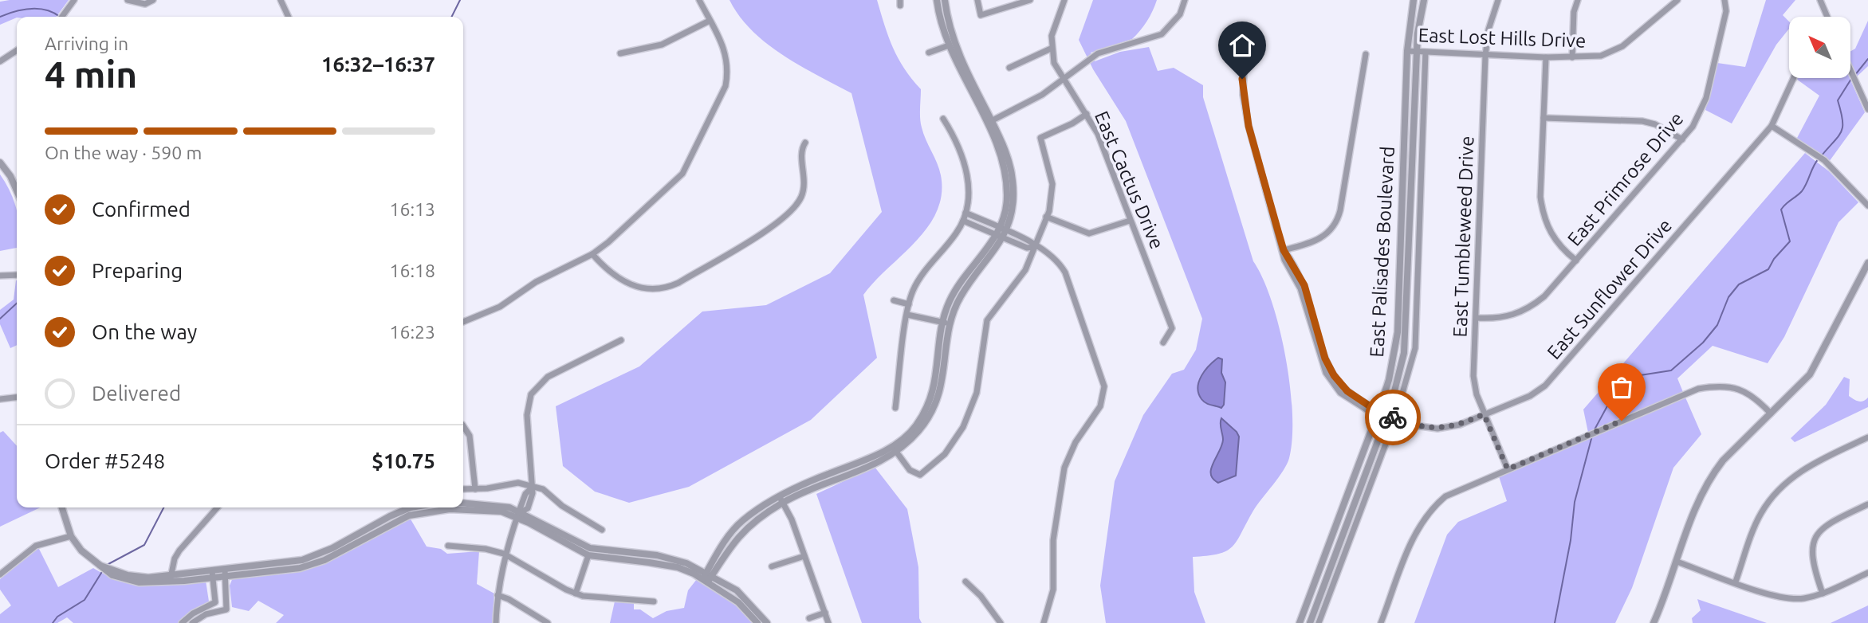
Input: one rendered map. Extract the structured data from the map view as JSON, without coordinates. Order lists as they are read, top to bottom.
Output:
{
  "streets": {
    "street": [
      "East Lost Hills Drive",
      "East Primrose Drive",
      "East Cactus Drive",
      "East Tumbleweed Drive",
      "East Palisades Boulevard",
      "East Sunflower Drive"
    ]
  },
  "crossings": [
    ["East Lost Hills Drive", "East Tumbleweed Drive"],
    ["East Lost Hills Drive", "East Palisades Boulevard"],
    ["East Primrose Drive", "East Tumbleweed Drive"],
    ["East Tumbleweed Drive", "East Sunflower Drive"],
    ["East Palisades Boulevard", "East Sunflower Drive"]
  ],
  "north": "top left",
  "page": {
    "heading": ["4 min", "Arriving in", "16:32–16:37"],
    "panel": ["Order #5248", "$10.75"],
    "bar": "On the way · 590 m",
    "list": [
      ["Confirmed", "16:13"],
      ["Preparing", "16:18"],
      ["On the way", "16:23"],
      "Delivered"
    ]
  }
}
